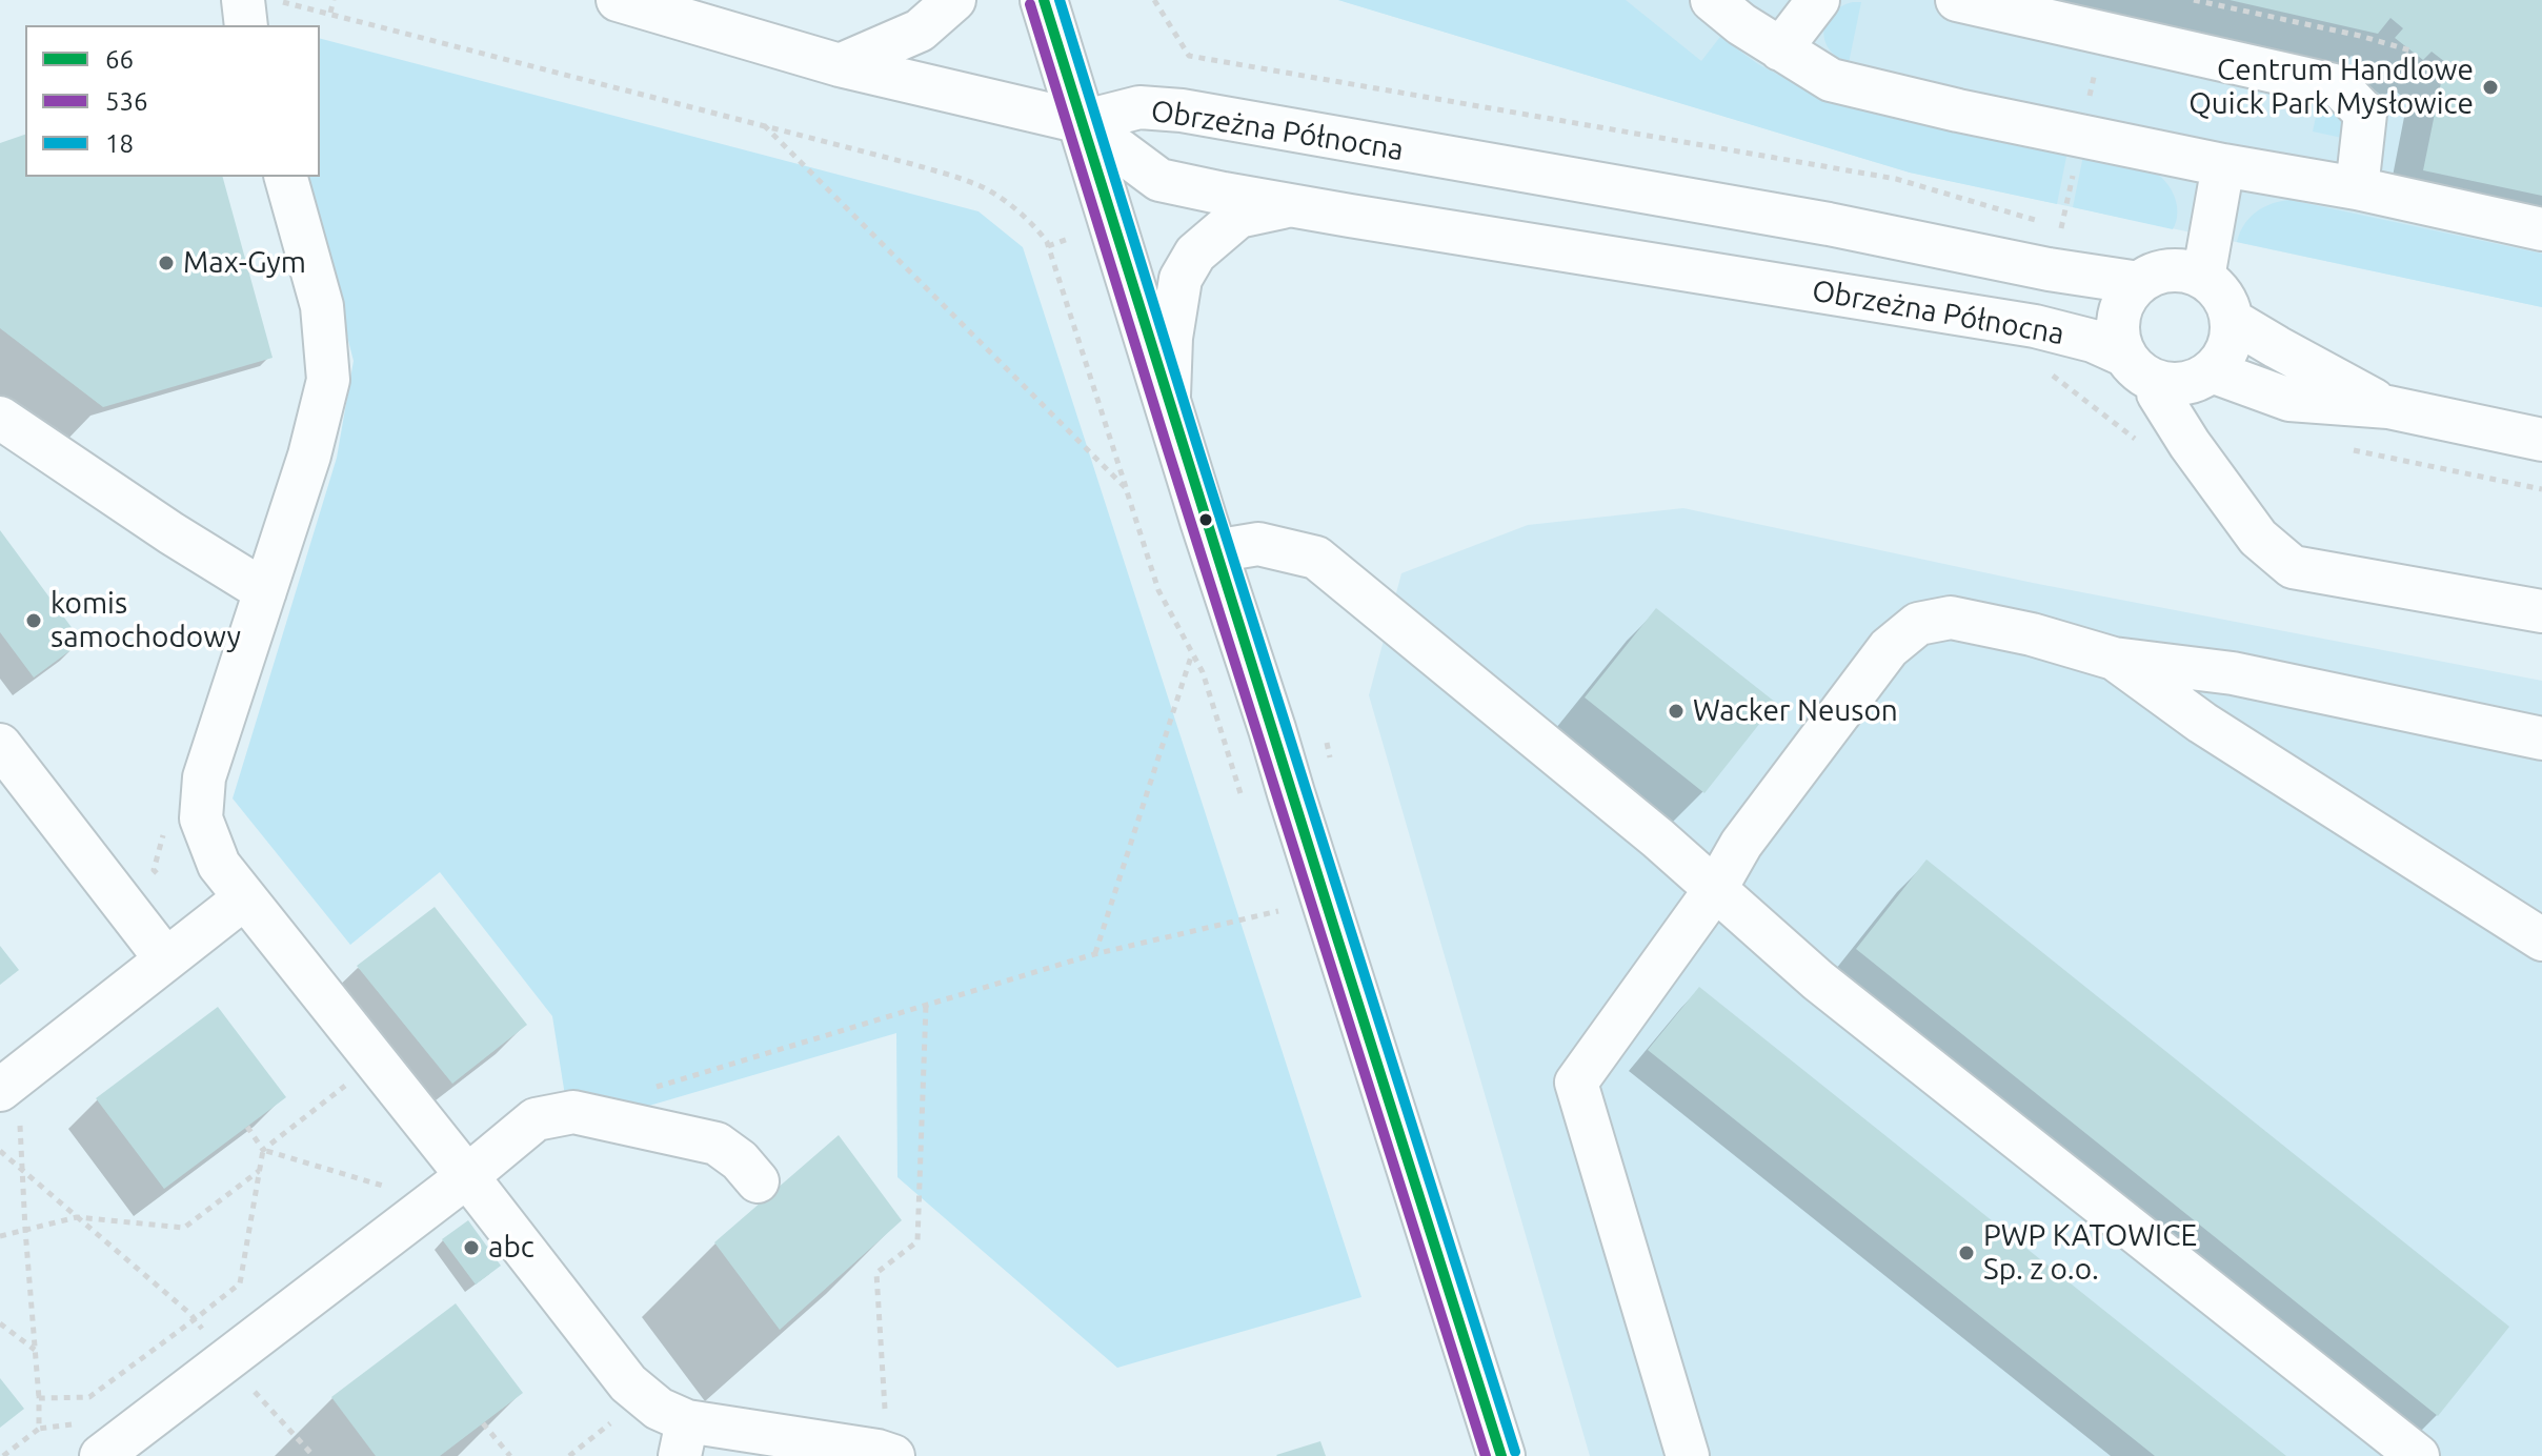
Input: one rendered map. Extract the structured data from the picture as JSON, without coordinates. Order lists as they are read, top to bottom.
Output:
{
  "streets": {
    "street": ["Obrzeżna Północna"]
  },
  "places": [
    "Centrum Handlowe Quick Park Mysłowice",
    "Max-Gym",
    "komis samochodowy",
    "Wacker Neuson",
    "abc",
    "PWP KATOWICE Sp. z o.o."
  ],
  "lines": ["transit line 66", "transit line 18", "transit line 536"],
  "legend": ["66", "536", "18"]
}
